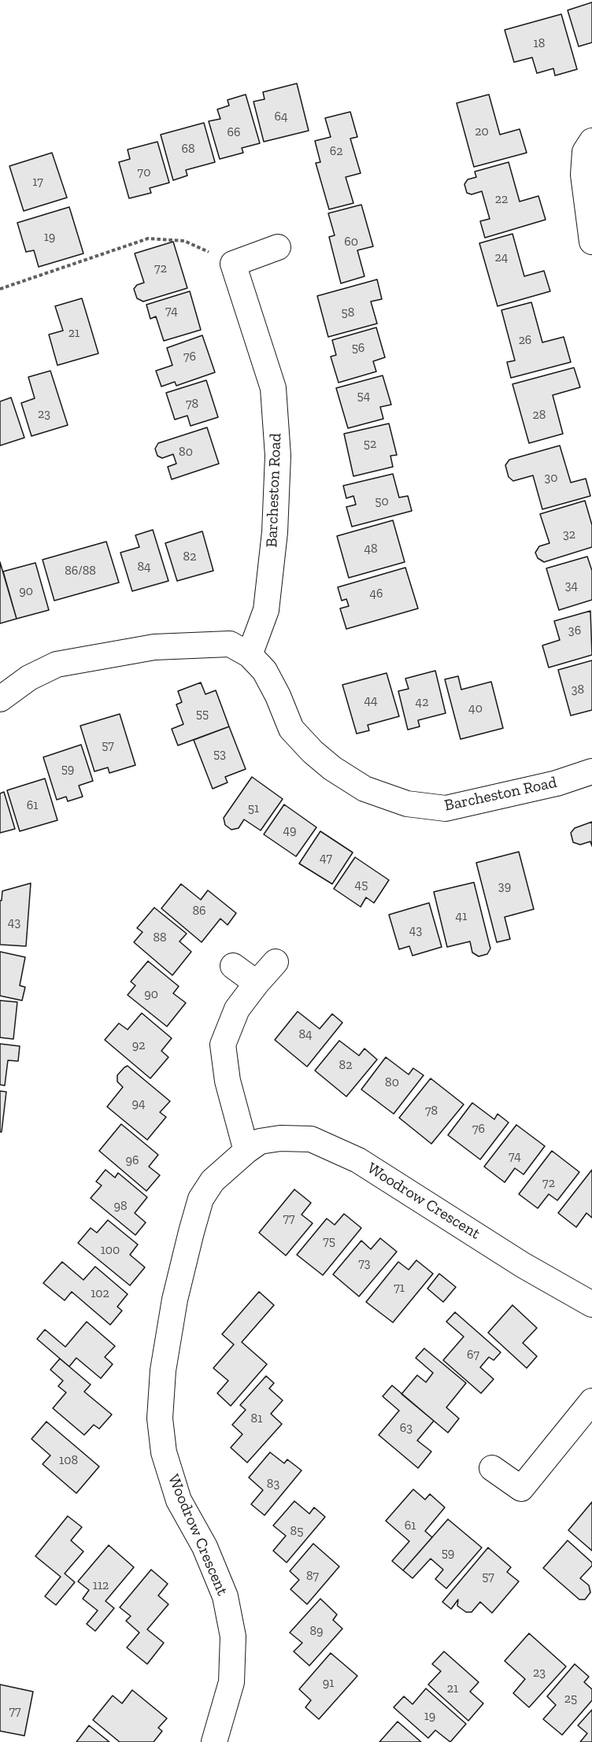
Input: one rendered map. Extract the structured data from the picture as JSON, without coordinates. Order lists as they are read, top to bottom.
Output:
{
  "streets": {
    "street": ["Barcheston Road", "Woodrow Crescent"]
  },
  "house_numbers": [
    "18",
    "64",
    "20",
    "66",
    "68",
    "62",
    "70",
    "17",
    "22",
    "19",
    "60",
    "24",
    "72",
    "74",
    "58",
    "21",
    "26",
    "56",
    "76",
    "54",
    "78",
    "23",
    "28",
    "52",
    "80",
    "30",
    "50",
    "32",
    "48",
    "82",
    "84",
    "86/88",
    "34",
    "90",
    "46",
    "36",
    "38",
    "44",
    "42",
    "40",
    "55",
    "57",
    "53",
    "59",
    "61",
    "51",
    "49",
    "47",
    "45",
    "39",
    "86",
    "41",
    "43",
    "43",
    "88",
    "90",
    "84",
    "92",
    "82",
    "80",
    "94",
    "78",
    "76",
    "74",
    "96",
    "72",
    "98",
    "77",
    "75",
    "100",
    "73",
    "71",
    "102",
    "67",
    "81",
    "63",
    "108",
    "83",
    "61",
    "85",
    "59",
    "87",
    "57",
    "112",
    "89",
    "23",
    "91",
    "21",
    "25",
    "77",
    "19"
  ]
}
